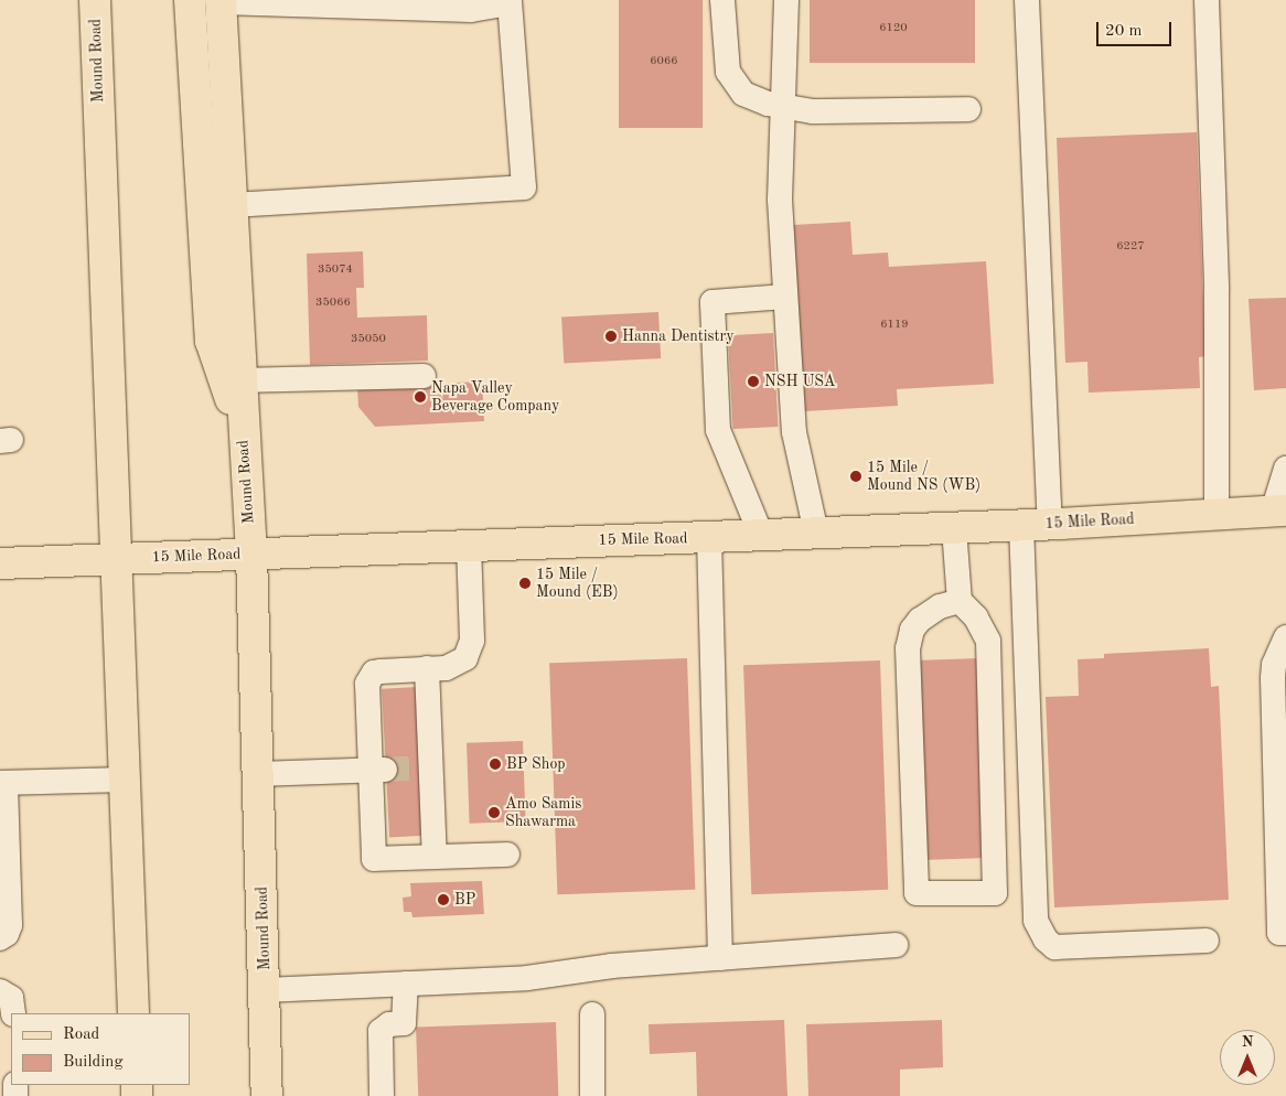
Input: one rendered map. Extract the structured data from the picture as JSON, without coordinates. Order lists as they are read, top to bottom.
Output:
{
  "streets": {
    "main road": ["Mound Road", "15 Mile Road"]
  },
  "crossings": [
    ["Mound Road", "15 Mile Road"]
  ],
  "places": [
    "Hanna Dentistry",
    "NSH USA",
    "Napa Valley Beverage Company",
    "15 Mile / Mound NS (WB)",
    "15 Mile / Mound (EB)",
    "BP Shop",
    "Amo Samis Shawarma",
    "BP"
  ],
  "house_numbers": [
    "6120",
    "6066",
    "6227",
    "35074",
    "35066",
    "6119",
    "35050"
  ],
  "legend": ["Road", "Building"],
  "scale_bar": "20 m",
  "north": "top"
}
